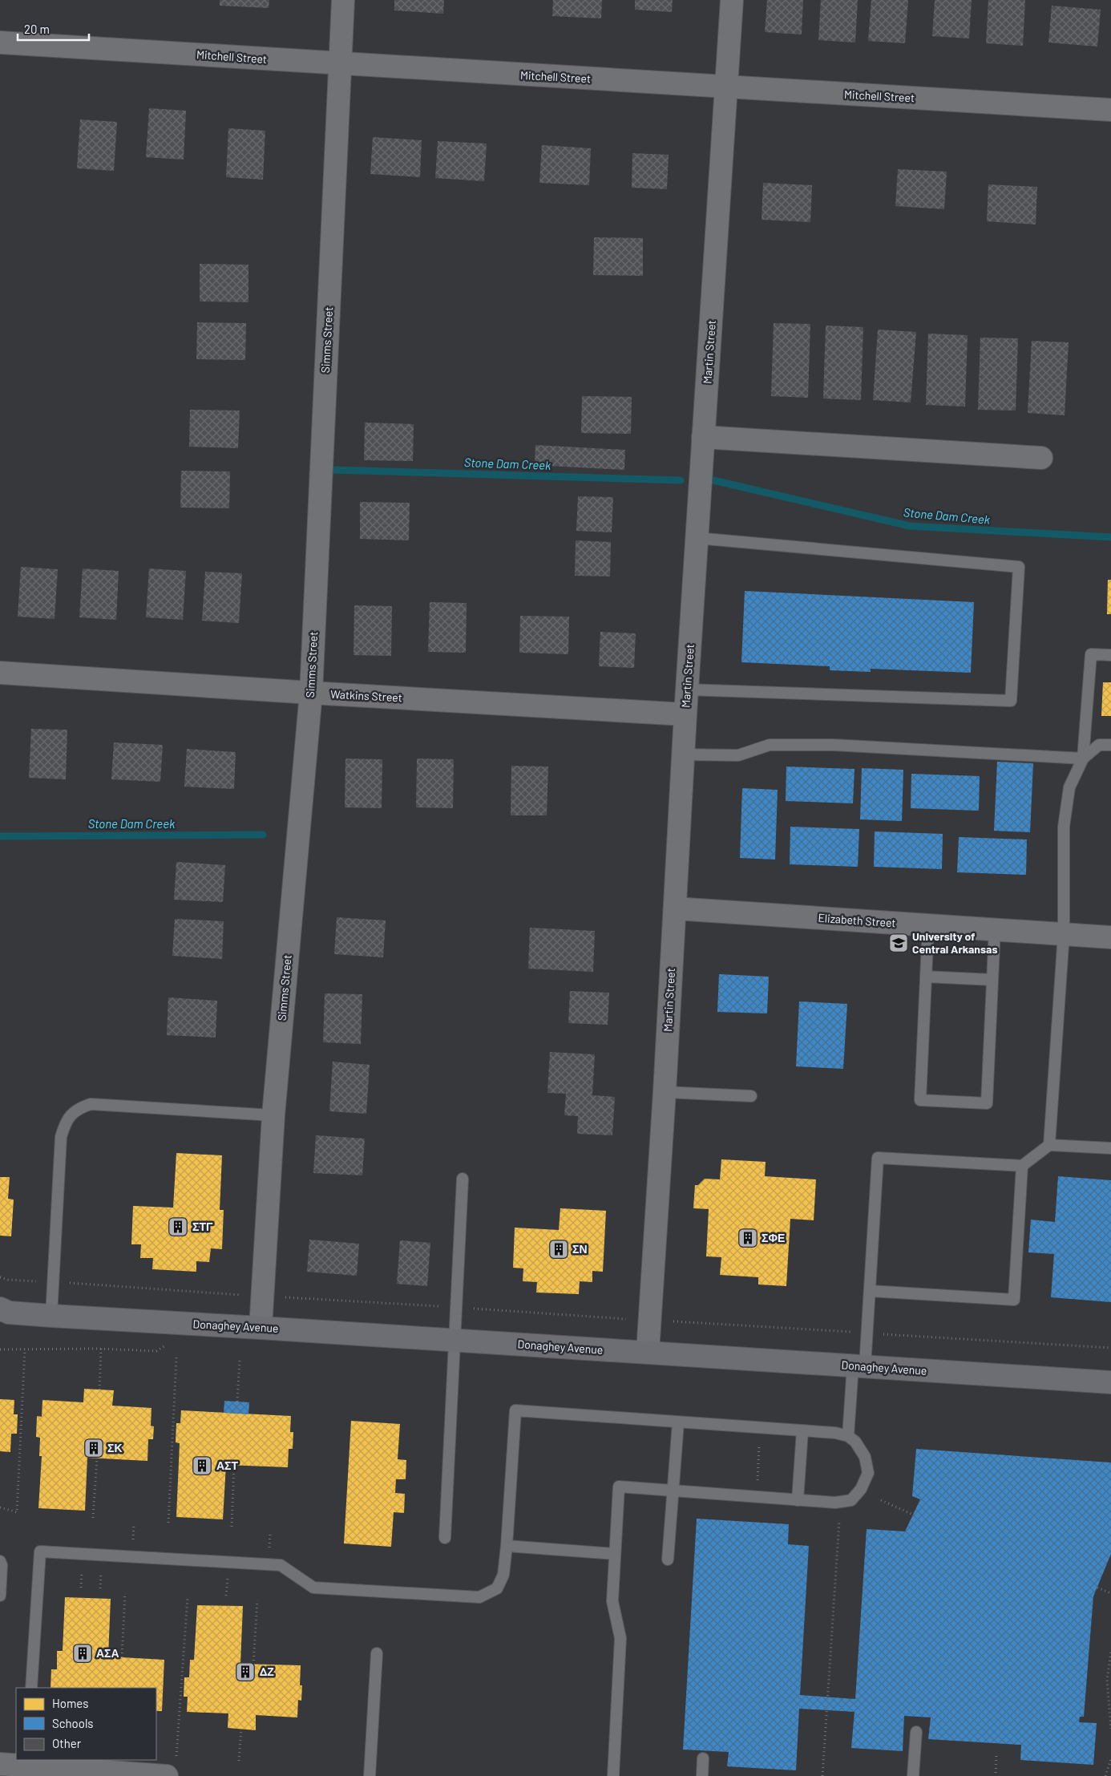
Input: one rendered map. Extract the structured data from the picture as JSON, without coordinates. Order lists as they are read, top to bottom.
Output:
{
  "streets": {
    "street": [
      "Mitchell Street",
      "Simms Street",
      "Martin Street",
      "Watkins Street",
      "Elizabeth Street",
      "Donaghey Avenue"
    ]
  },
  "crossings": [
    ["Mitchell Street", "Simms Street"],
    ["Mitchell Street", "Martin Street"],
    ["Simms Street", "Watkins Street"],
    ["Simms Street", "Donaghey Avenue"],
    ["Martin Street", "Watkins Street"],
    ["Martin Street", "Elizabeth Street"],
    ["Martin Street", "Donaghey Avenue"]
  ],
  "water": ["Stone Dam Creek"],
  "places": {
    "school or university": ["University of Central Arkansas"],
    "building": [
      "ΣΤΓ",
      "ΣΦΕ",
      "ΣΝ",
      "ΣΚ",
      "ΑΣΤ",
      "ΑΣΑ",
      "ΔΖ"
    ]
  },
  "legend": ["Homes", "Schools", "Other"],
  "scale_bar": "20 m"
}
